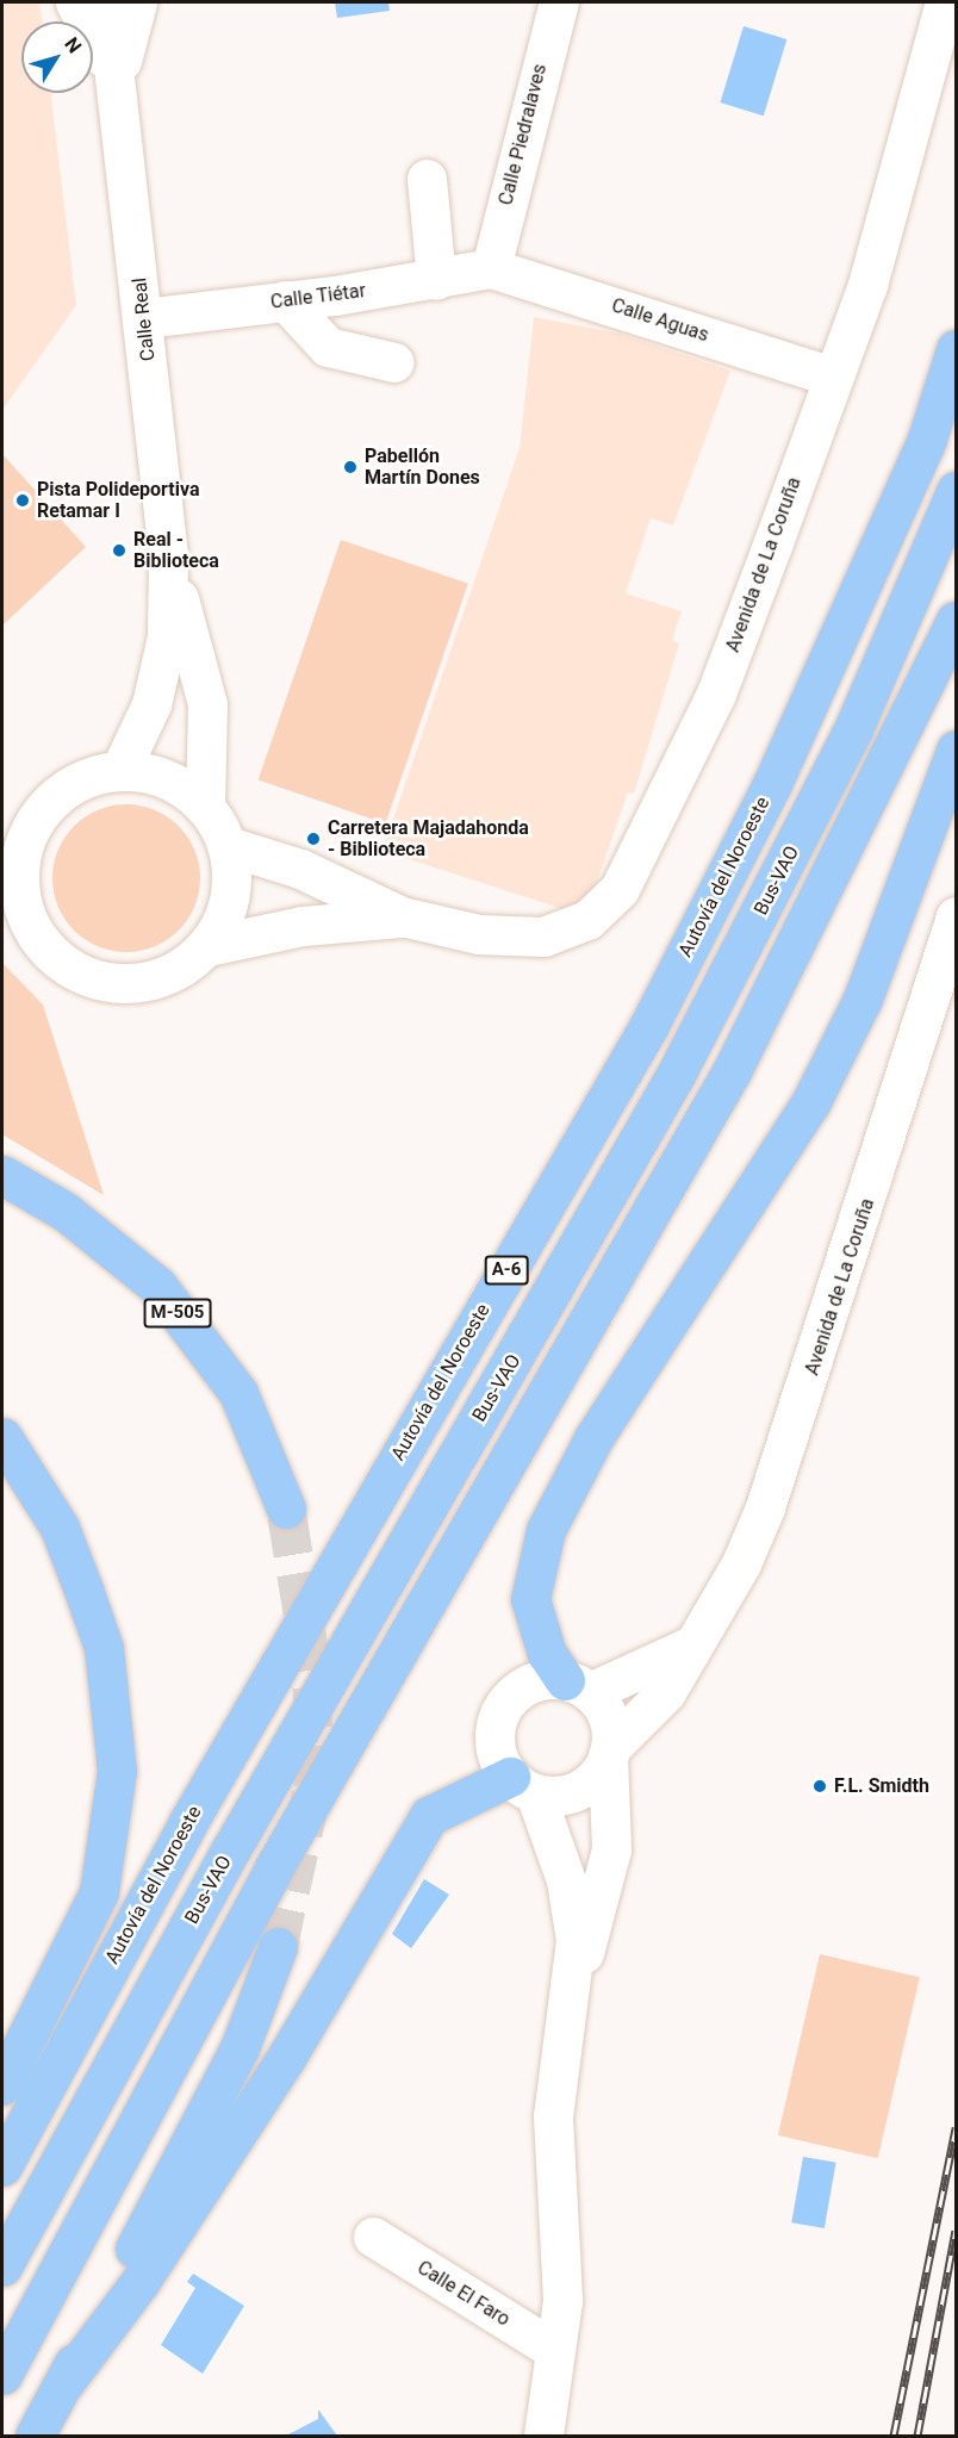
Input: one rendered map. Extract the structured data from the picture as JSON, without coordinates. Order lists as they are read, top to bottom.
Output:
{
  "streets": {
    "highway": [
      "Autovía del Noroeste",
      "Bus-VAO",
      "A-6",
      "M-505"
    ],
    "street": [
      "Calle Piedralaves",
      "Calle Tiétar",
      "Calle Real",
      "Calle Aguas",
      "Avenida de La Coruña",
      "Calle El Faro"
    ]
  },
  "crossings": [
    ["Calle Piedralaves", "Calle Tiétar"],
    ["Calle Piedralaves", "Calle Aguas"],
    ["Calle Tiétar", "Calle Real"],
    ["Calle Tiétar", "Calle Aguas"],
    ["Calle Real", "Avenida de La Coruña"],
    ["Calle Aguas", "Avenida de La Coruña"]
  ],
  "places": [
    "Pabellón Martín Dones",
    "Pista Polideportiva Retamar I",
    "Real - Biblioteca",
    "Carretera Majadahonda - Biblioteca",
    "F.L. Smidth"
  ],
  "north": "top right"
}
